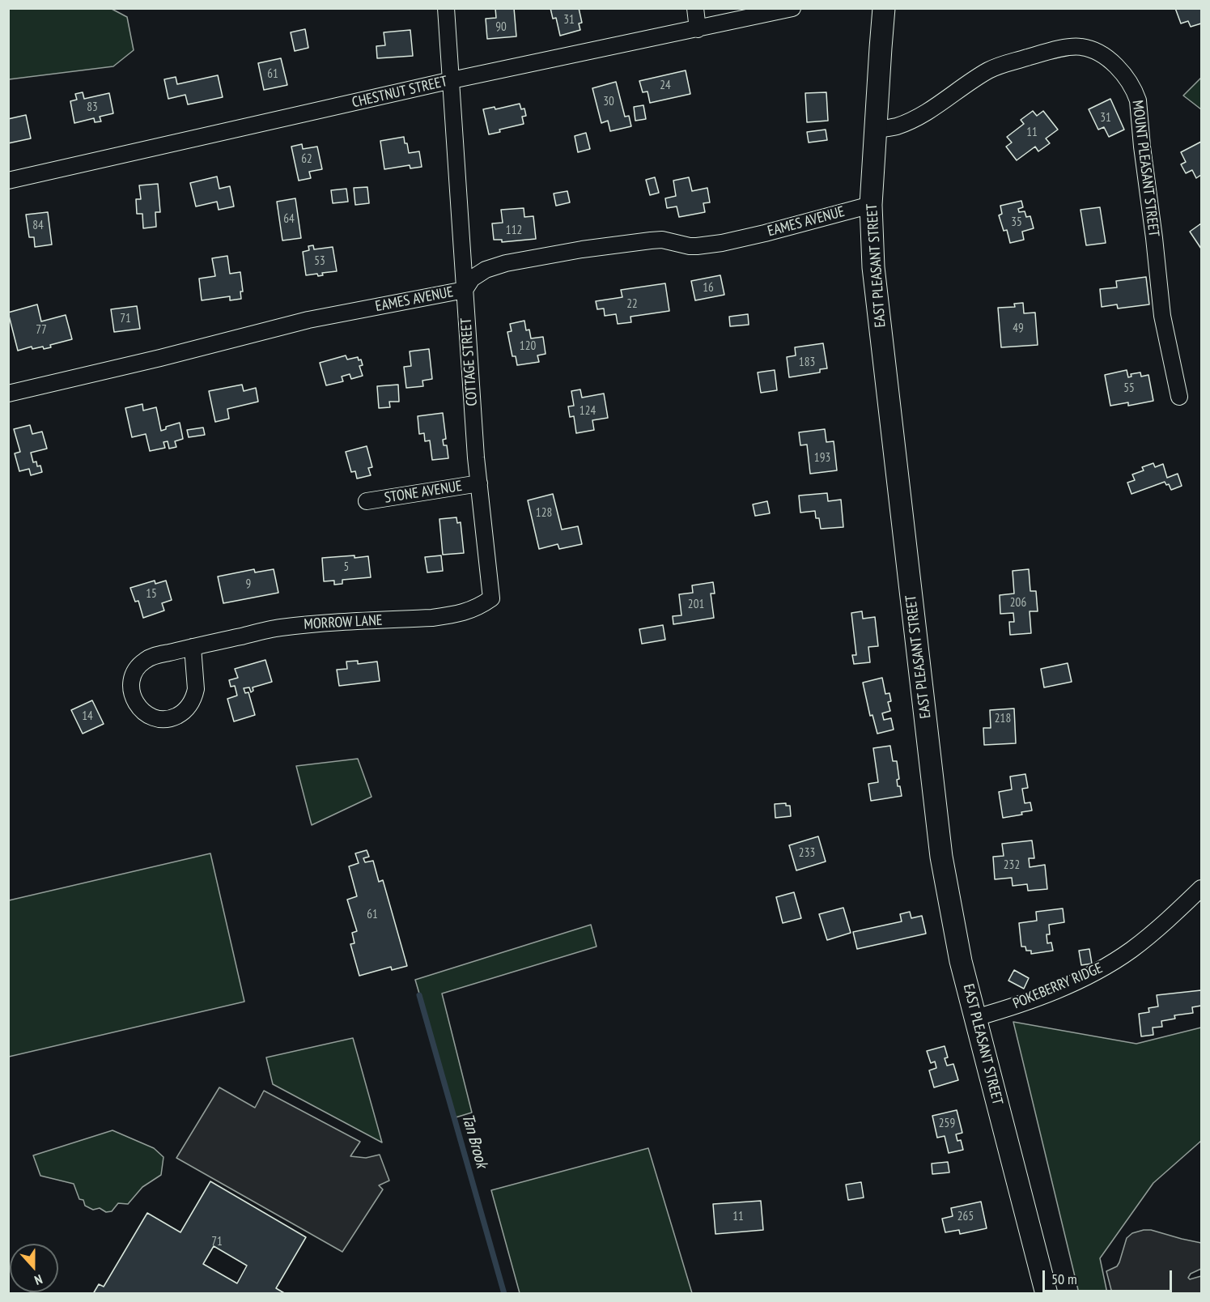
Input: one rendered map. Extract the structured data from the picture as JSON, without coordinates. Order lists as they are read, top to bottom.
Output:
{
  "streets": {
    "main road": ["EAST PLEASANT STREET"],
    "street": [
      "CHESTNUT STREET",
      "MOUNT PLEASANT STREET",
      "EAMES AVENUE",
      "COTTAGE STREET",
      "STONE AVENUE",
      "MORROW LANE",
      "POKEBERRY RIDGE"
    ]
  },
  "crossings": [
    ["CHESTNUT STREET", "COTTAGE STREET"],
    ["MOUNT PLEASANT STREET", "EAST PLEASANT STREET"],
    ["EAMES AVENUE", "EAST PLEASANT STREET"],
    ["EAMES AVENUE", "COTTAGE STREET"],
    ["EAST PLEASANT STREET", "POKEBERRY RIDGE"],
    ["COTTAGE STREET", "STONE AVENUE"],
    ["COTTAGE STREET", "MORROW LANE"]
  ],
  "water": ["Tan Brook"],
  "house_numbers": [
    "31",
    "90",
    "61",
    "24",
    "30",
    "83",
    "31",
    "11",
    "62",
    "64",
    "35",
    "84",
    "112",
    "53",
    "16",
    "22",
    "71",
    "49",
    "77",
    "120",
    "183",
    "55",
    "124",
    "193",
    "128",
    "5",
    "9",
    "15",
    "206",
    "201",
    "14",
    "218",
    "233",
    "232",
    "61",
    "259",
    "11",
    "265",
    "71"
  ],
  "scale_bar": "50 m",
  "north": "bottom"
}
